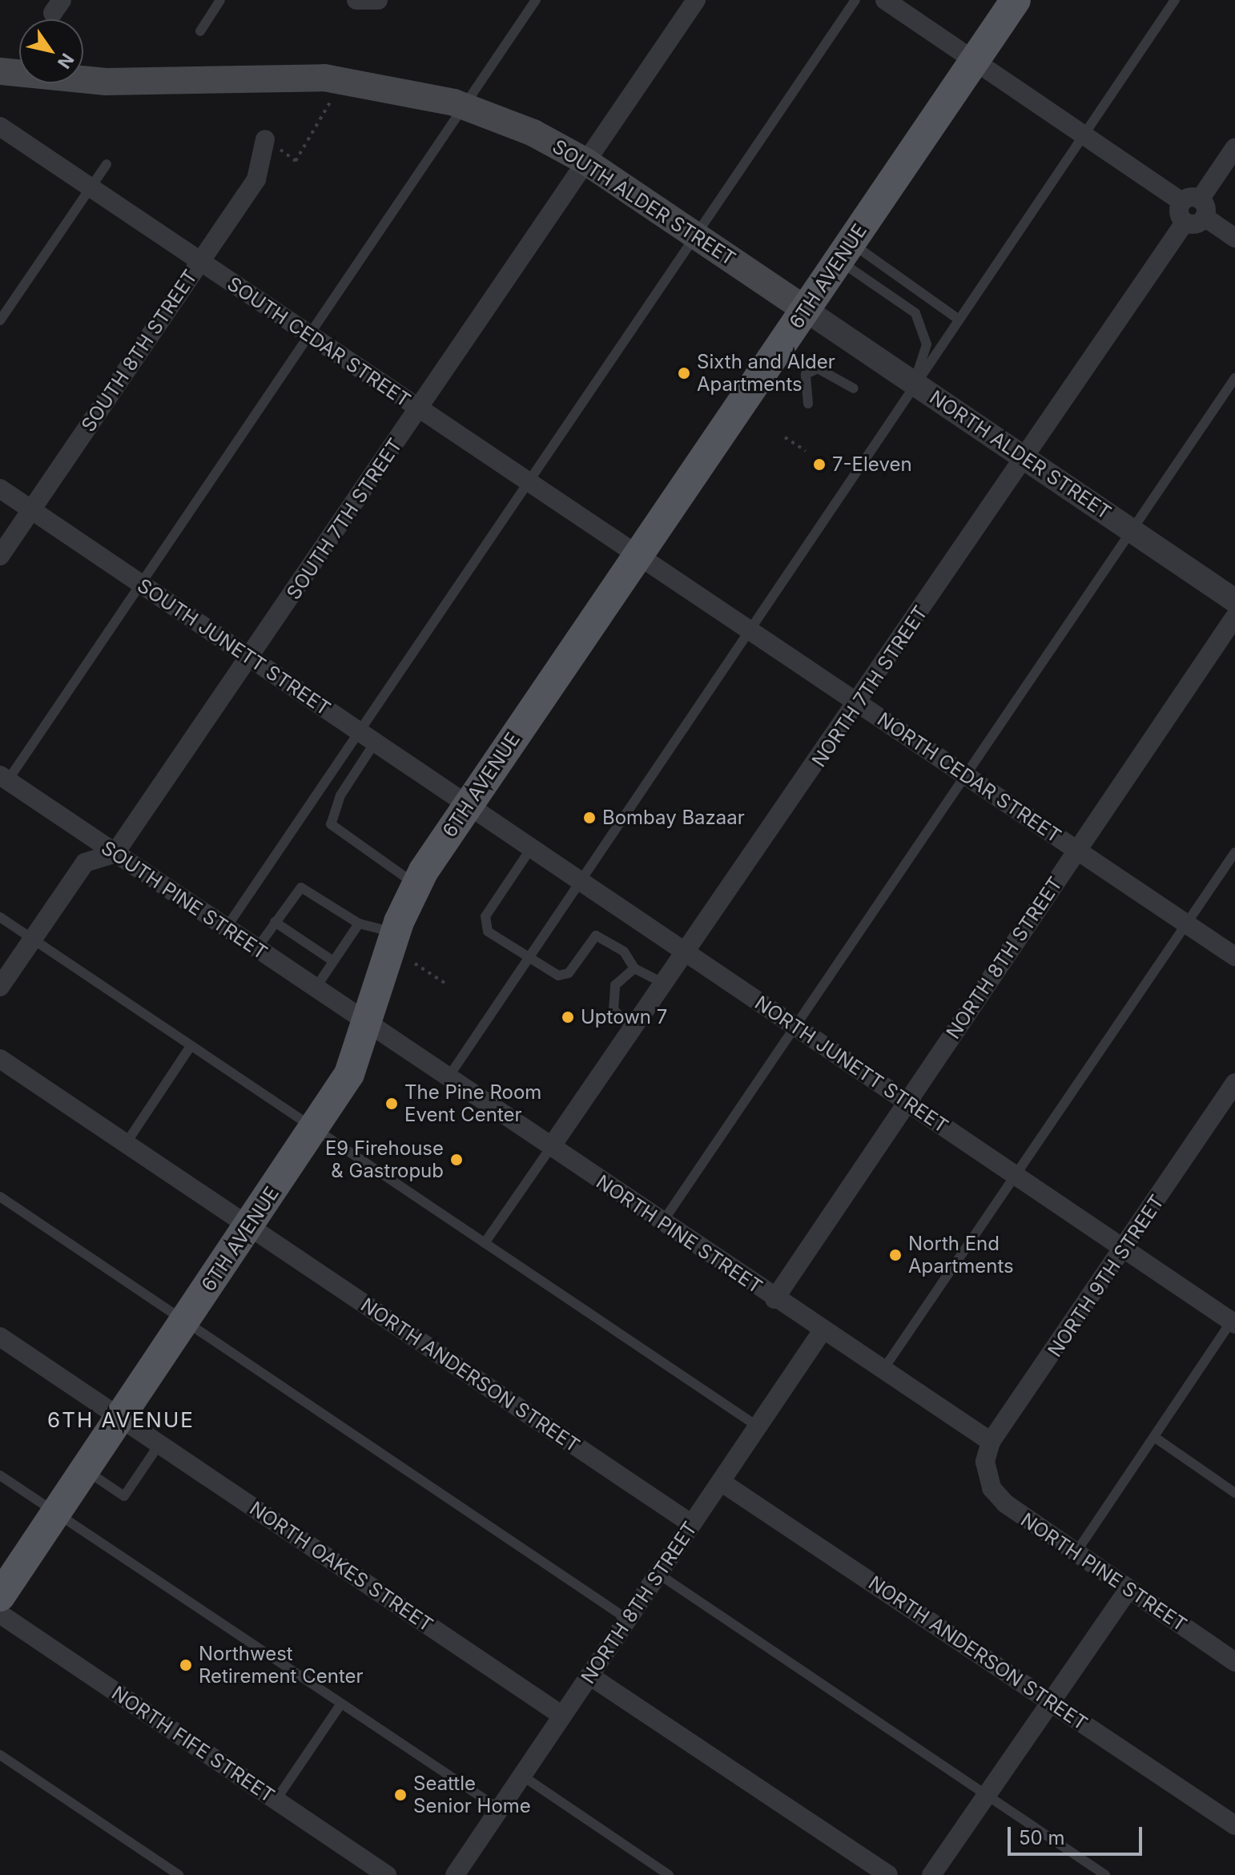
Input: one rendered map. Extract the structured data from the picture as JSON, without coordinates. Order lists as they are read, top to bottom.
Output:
{
  "streets": {
    "main road": ["SOUTH ALDER STREET", "6TH AVENUE"],
    "street": [
      "SOUTH CEDAR STREET",
      "SOUTH 8TH STREET",
      "NORTH ALDER STREET",
      "SOUTH 7TH STREET",
      "SOUTH JUNETT STREET",
      "NORTH 7TH STREET",
      "NORTH CEDAR STREET",
      "SOUTH PINE STREET",
      "NORTH 8TH STREET",
      "NORTH JUNETT STREET",
      "NORTH PINE STREET",
      "NORTH 9TH STREET",
      "NORTH ANDERSON STREET",
      "NORTH OAKES STREET",
      "NORTH FIFE STREET"
    ]
  },
  "crossings": [
    ["SOUTH ALDER STREET", "6TH AVENUE"],
    ["SOUTH ALDER STREET", "NORTH ALDER STREET"],
    ["SOUTH ALDER STREET", "SOUTH 7TH STREET"],
    ["6TH AVENUE", "SOUTH CEDAR STREET"],
    ["6TH AVENUE", "NORTH ALDER STREET"],
    ["6TH AVENUE", "SOUTH JUNETT STREET"],
    ["6TH AVENUE", "NORTH CEDAR STREET"],
    ["6TH AVENUE", "SOUTH PINE STREET"],
    ["6TH AVENUE", "NORTH JUNETT STREET"],
    ["6TH AVENUE", "NORTH PINE STREET"],
    ["6TH AVENUE", "NORTH ANDERSON STREET"],
    ["6TH AVENUE", "NORTH OAKES STREET"],
    ["SOUTH CEDAR STREET", "SOUTH 8TH STREET"],
    ["SOUTH CEDAR STREET", "SOUTH 7TH STREET"],
    ["SOUTH CEDAR STREET", "NORTH CEDAR STREET"],
    ["SOUTH 8TH STREET", "SOUTH JUNETT STREET"],
    ["NORTH ALDER STREET", "NORTH 7TH STREET"],
    ["SOUTH 7TH STREET", "SOUTH JUNETT STREET"],
    ["SOUTH 7TH STREET", "SOUTH PINE STREET"],
    ["SOUTH JUNETT STREET", "NORTH JUNETT STREET"],
    ["NORTH 7TH STREET", "NORTH CEDAR STREET"],
    ["NORTH 7TH STREET", "NORTH JUNETT STREET"],
    ["NORTH 7TH STREET", "NORTH PINE STREET"],
    ["NORTH CEDAR STREET", "NORTH 8TH STREET"],
    ["SOUTH PINE STREET", "NORTH PINE STREET"],
    ["NORTH 8TH STREET", "NORTH JUNETT STREET"],
    ["NORTH 8TH STREET", "NORTH PINE STREET"],
    ["NORTH 8TH STREET", "NORTH ANDERSON STREET"],
    ["NORTH 8TH STREET", "NORTH OAKES STREET"],
    ["NORTH JUNETT STREET", "NORTH 9TH STREET"],
    ["NORTH PINE STREET", "NORTH 9TH STREET"]
  ],
  "districts": ["6TH AVENUE"],
  "places": [
    "Sixth and Alder Apartments",
    "7-Eleven",
    "Bombay Bazaar",
    "Uptown 7",
    "The Pine Room Event Center",
    "E9 Firehouse & Gastropub",
    "North End Apartments",
    "Northwest Retirement Center",
    "Seattle Senior Home"
  ],
  "scale_bar": "50 m",
  "north": "bottom right"
}
